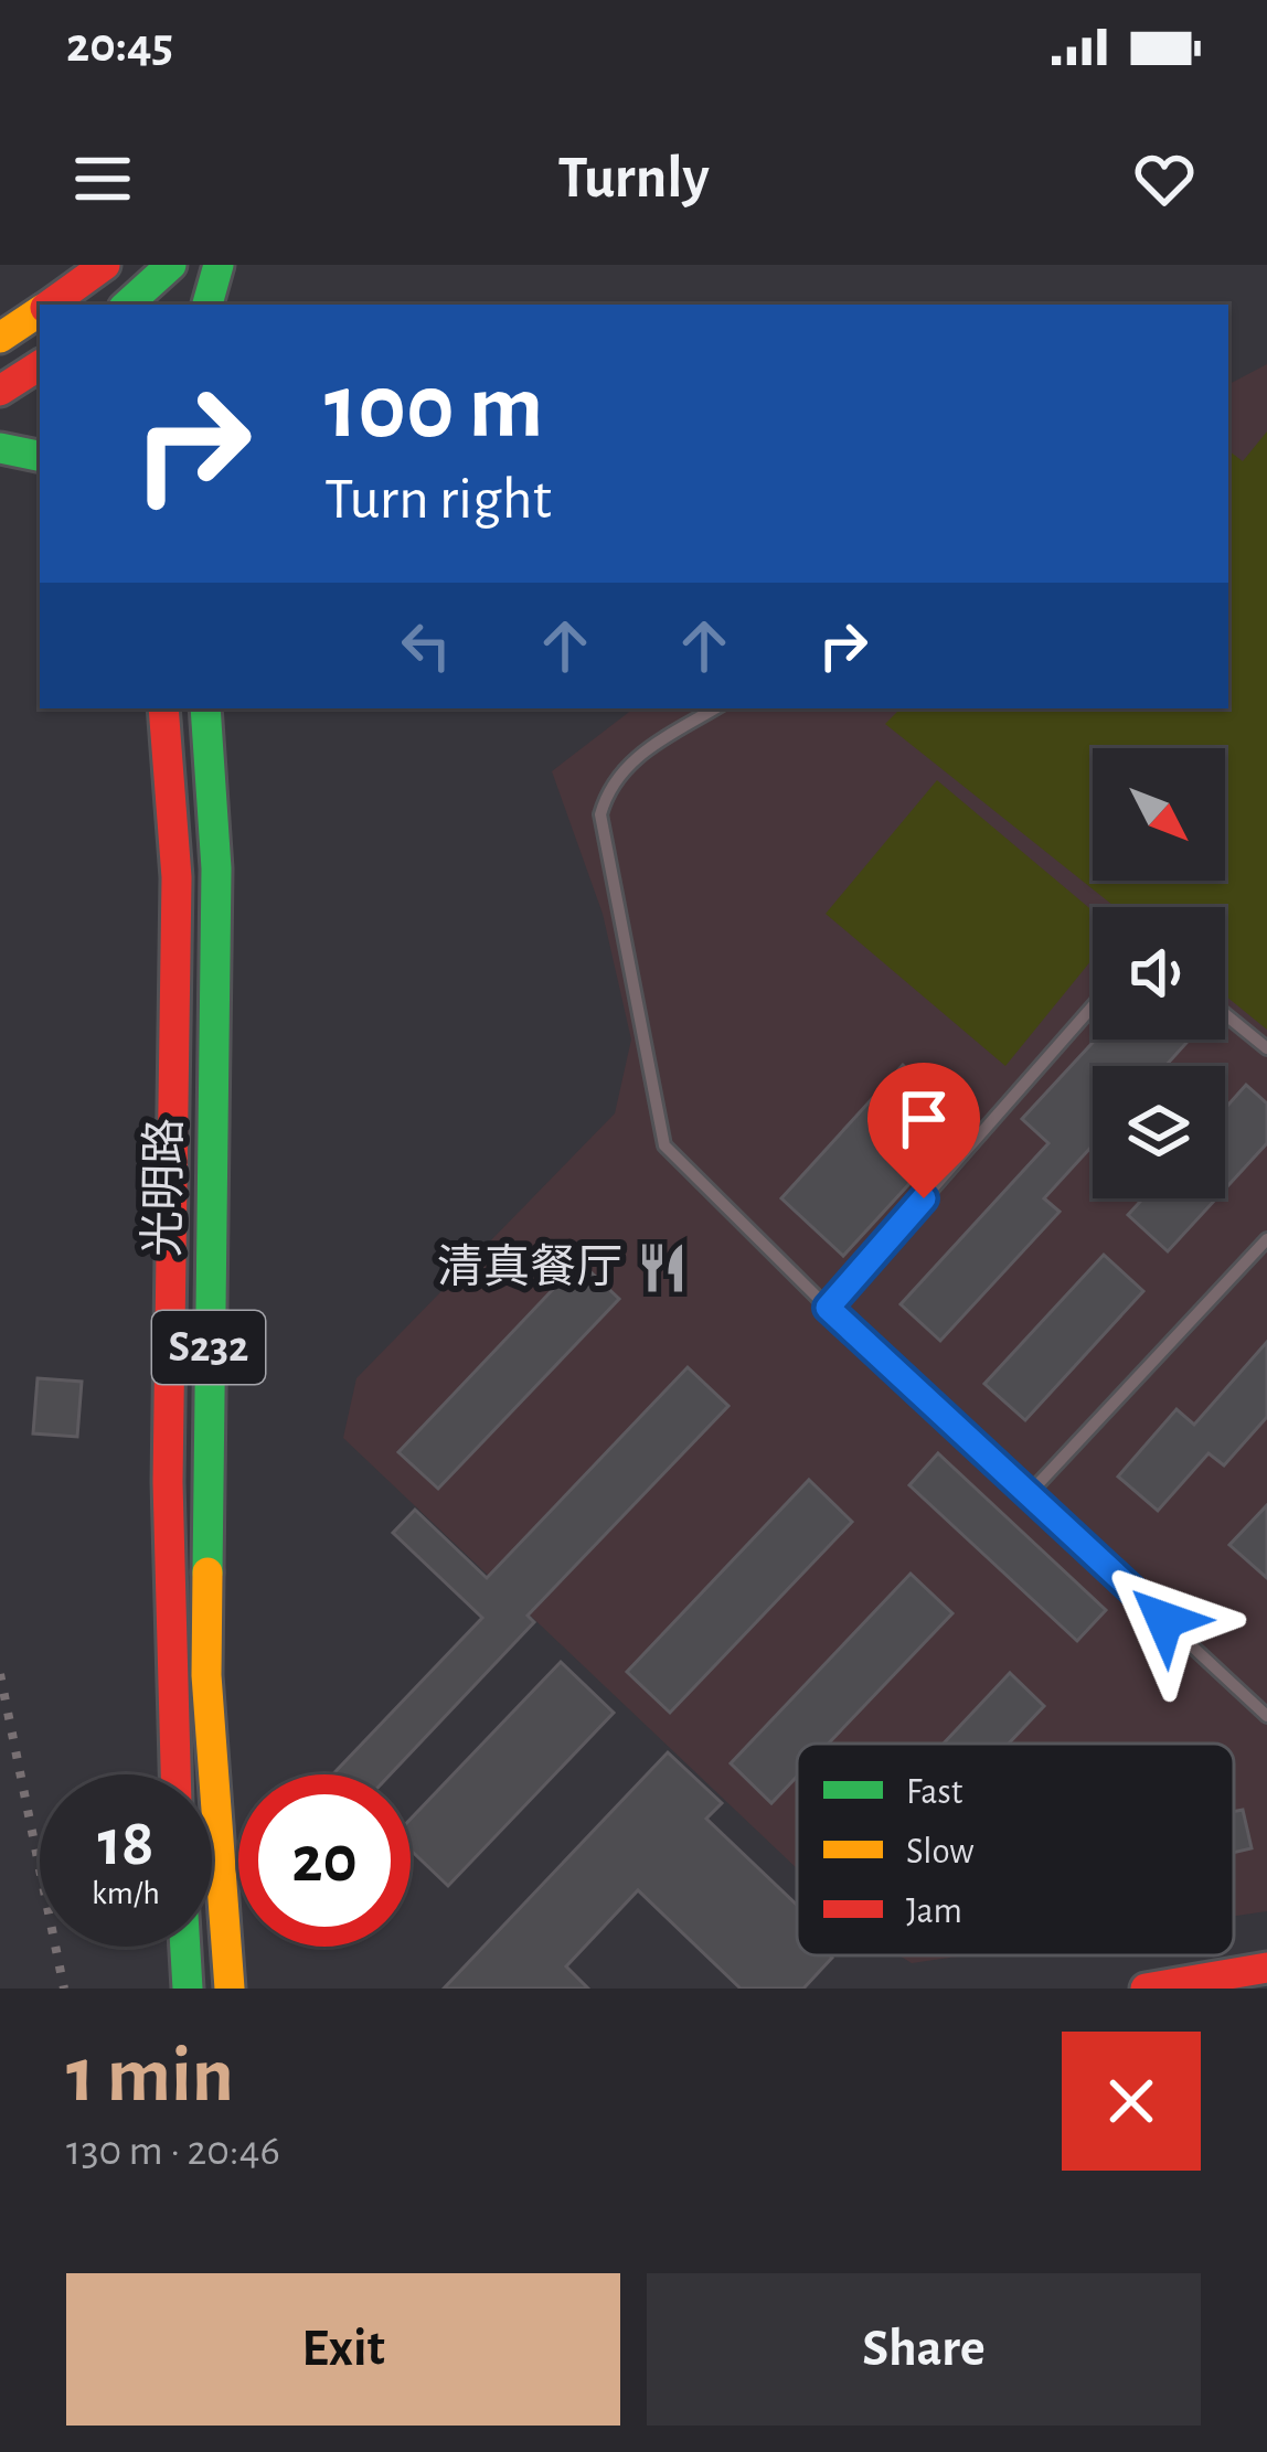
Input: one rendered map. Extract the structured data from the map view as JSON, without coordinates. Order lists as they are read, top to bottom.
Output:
{
  "streets": {
    "main road": ["光明路", "S232"]
  },
  "places": {
    "restaurant": ["清真餐厅"]
  },
  "legend": ["Fast", "Slow", "Jam"],
  "north": "bottom right",
  "page": {
    "status": "20:45",
    "header": "Turnly",
    "turn": ["100 m", "Turn right"],
    "speed": "18 km/h",
    "limit": "20",
    "heading": ["1 min", "130 m · 20:46"],
    "buttons": ["Exit", "Share"]
  }
}
